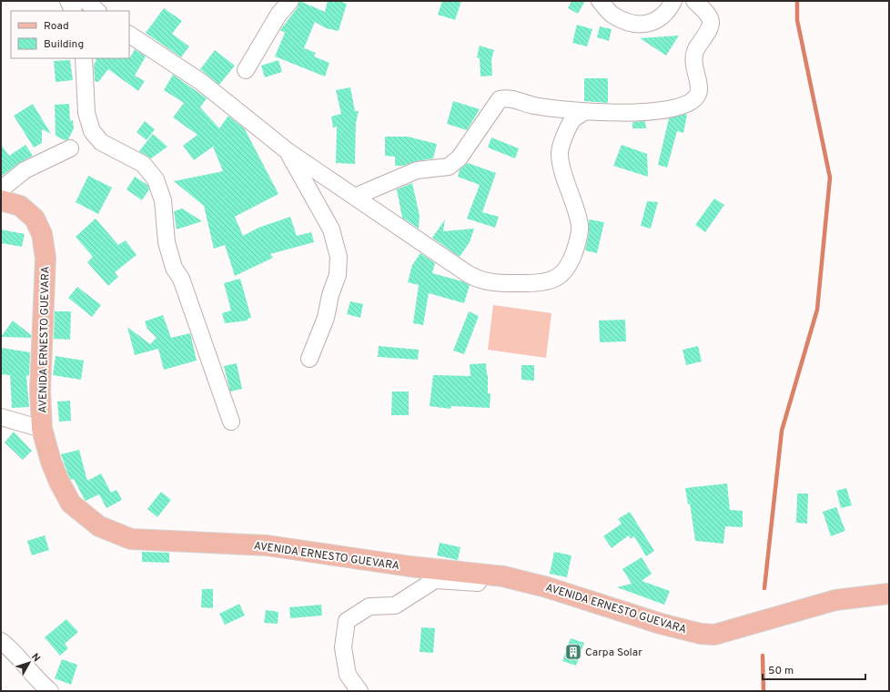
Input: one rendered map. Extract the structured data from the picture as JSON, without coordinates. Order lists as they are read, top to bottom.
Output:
{
  "streets": {
    "main road": ["AVENIDA ERNESTO GUEVARA"]
  },
  "places": {
    "building": ["Carpa Solar"]
  },
  "legend": ["Road", "Building"],
  "scale_bar": "50 m",
  "north": "top right"
}
